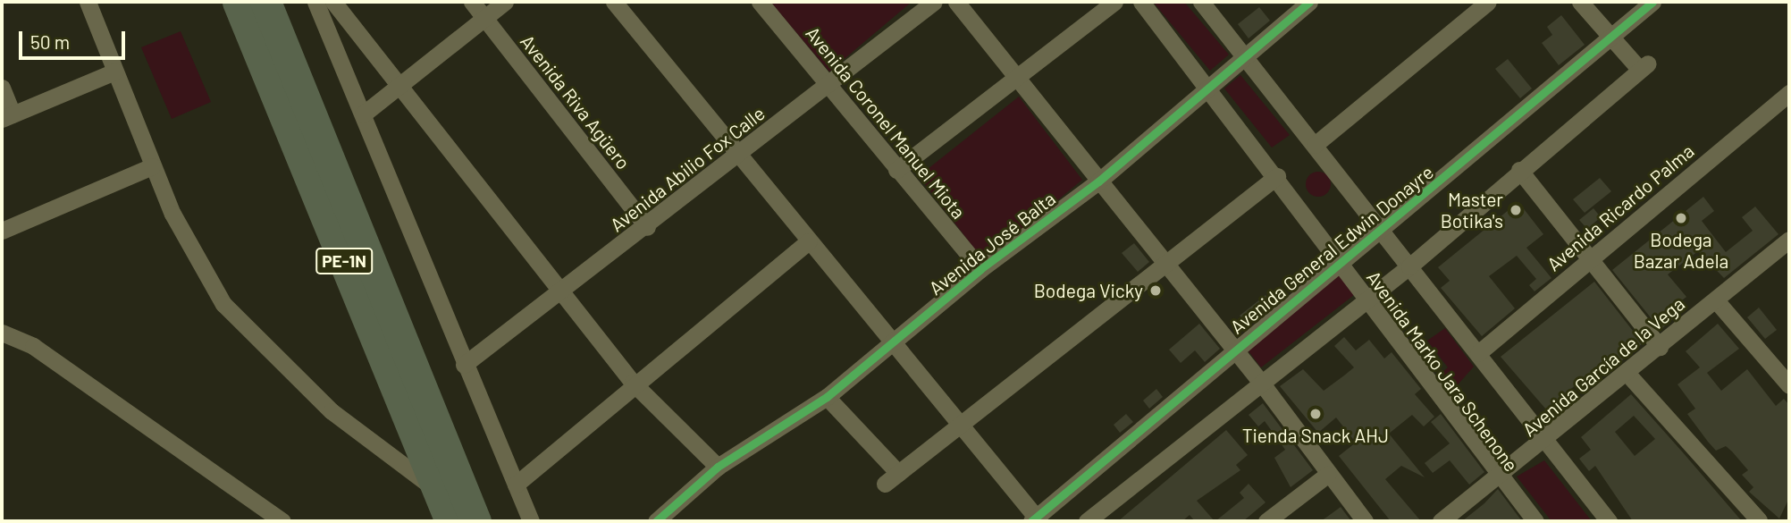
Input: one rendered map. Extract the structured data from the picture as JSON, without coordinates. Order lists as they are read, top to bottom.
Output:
{
  "streets": {
    "highway": ["PE-1N"],
    "street": [
      "Avenida Riva Agüero",
      "Avenida Coronel Manuel Miota",
      "Avenida Abilio Fox Calle",
      "Avenida Ricardo Palma",
      "Avenida José Balta",
      "Avenida General Edwin Donayre",
      "Avenida García de la Vega",
      "Avenida Marko Jara Schenone"
    ]
  },
  "crossings": [
    ["Avenida Riva Agüero", "Avenida Abilio Fox Calle"],
    ["Avenida Coronel Manuel Miota", "Avenida Abilio Fox Calle"],
    ["Avenida Coronel Manuel Miota", "Avenida José Balta"],
    ["Avenida Ricardo Palma", "Avenida Marko Jara Schenone"],
    ["Avenida José Balta", "Avenida Marko Jara Schenone"],
    ["Avenida General Edwin Donayre", "Avenida Marko Jara Schenone"],
    ["Avenida García de la Vega", "Avenida Marko Jara Schenone"]
  ],
  "places": [
    "Master Botika's",
    "Bodega Bazar Adela",
    "Bodega Vicky",
    "Tienda Snack AHJ"
  ],
  "scale_bar": "50 m"
}
